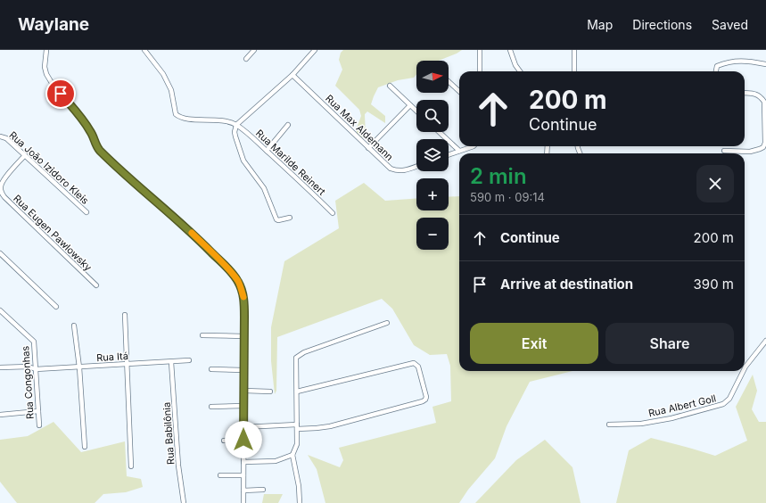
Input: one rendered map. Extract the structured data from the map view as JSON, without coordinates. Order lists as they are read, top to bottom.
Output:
{
  "streets": {
    "street": [
      "Rua Max Aldemann",
      "Rua Marilde Reinert",
      "Rua João Izidoro Kleis",
      "Rua Eugen Pawlowsky",
      "Rua Itá",
      "Rua Congonhas",
      "Rua Albert Goll",
      "Rua Babilônia"
    ]
  },
  "crossings": [
    ["Rua João Izidoro Kleis", "Rua Eugen Pawlowsky"],
    ["Rua Itá", "Rua Congonhas"],
    ["Rua Itá", "Rua Babilônia"]
  ],
  "north": "right",
  "page": {
    "header": "Waylane",
    "nav": ["Map", "Directions", "Saved"],
    "map_buttons": ["+", "−"],
    "turn": ["200 m", "Continue"],
    "heading": ["2 min", "590 m · 09:14"],
    "list": [
      {
        "name": "Continue",
        "value": "200 m"
      },
      {
        "name": "Arrive at destination",
        "value": "390 m"
      }
    ],
    "buttons": ["Exit", "Share"]
  }
}
